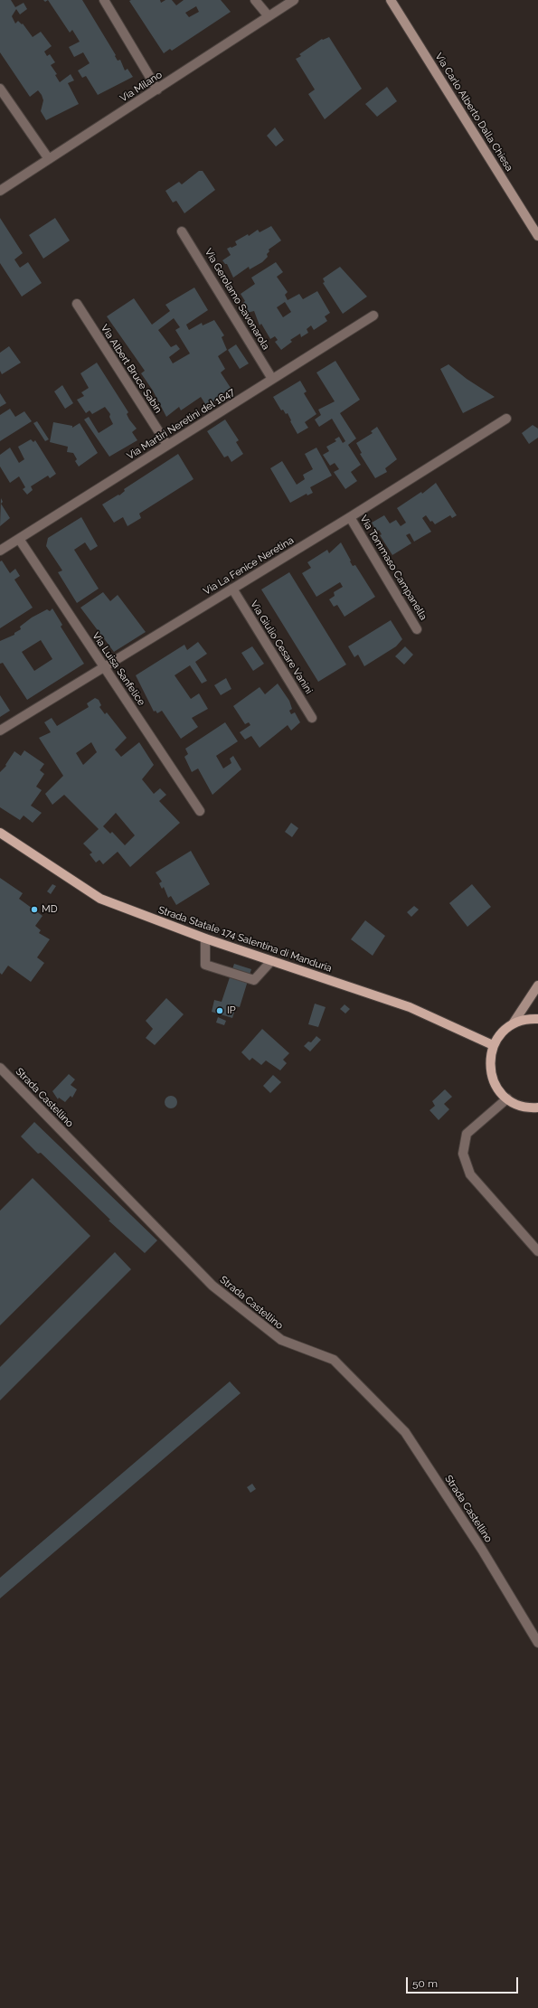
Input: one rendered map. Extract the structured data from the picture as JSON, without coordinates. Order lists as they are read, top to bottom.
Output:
{
  "streets": {
    "main road": ["Strada Statale 174 Salentina di Manduria"],
    "street": [
      "Via Milano",
      "Via Carlo Alberto Dalla Chiesa",
      "Via Gerolamo Savonarola",
      "Via Albert Bruce Sabin",
      "Via Martiri Neretini del 1647",
      "Via La Fenice Neretina",
      "Via Tommaso Campanella",
      "Via Giulio Cesare Vanini",
      "Via Luisa Sanfelice",
      "Strada Castellino"
    ]
  },
  "crossings": [
    ["Via Gerolamo Savonarola", "Via Martiri Neretini del 1647"],
    ["Via Albert Bruce Sabin", "Via Martiri Neretini del 1647"],
    ["Via Martiri Neretini del 1647", "Via Luisa Sanfelice"],
    ["Via La Fenice Neretina", "Via Tommaso Campanella"],
    ["Via La Fenice Neretina", "Via Giulio Cesare Vanini"],
    ["Via La Fenice Neretina", "Via Luisa Sanfelice"]
  ],
  "places": ["MD", "IP"],
  "scale_bar": "50 m"
}
